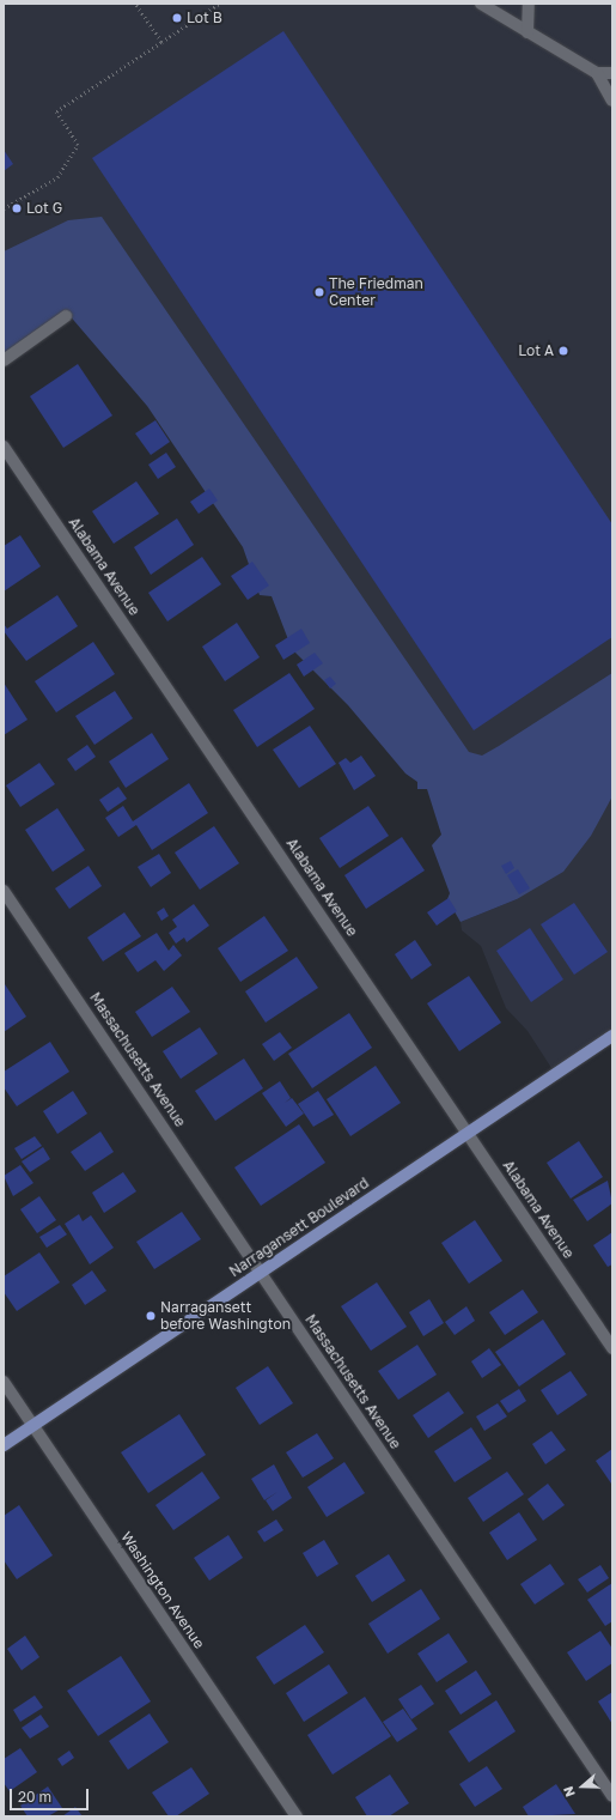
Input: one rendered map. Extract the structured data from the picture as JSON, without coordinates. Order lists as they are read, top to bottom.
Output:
{
  "streets": {
    "main road": ["Narragansett Boulevard"],
    "street": ["Alabama Avenue", "Massachusetts Avenue", "Washington Avenue"]
  },
  "crossings": [
    ["Alabama Avenue", "Narragansett Boulevard"],
    ["Massachusetts Avenue", "Narragansett Boulevard"],
    ["Narragansett Boulevard", "Washington Avenue"]
  ],
  "places": [
    "Lot B",
    "Lot G",
    "The Friedman Center",
    "Lot A",
    "Narragansett before Washington"
  ],
  "scale_bar": "20 m",
  "north": "left"
}
